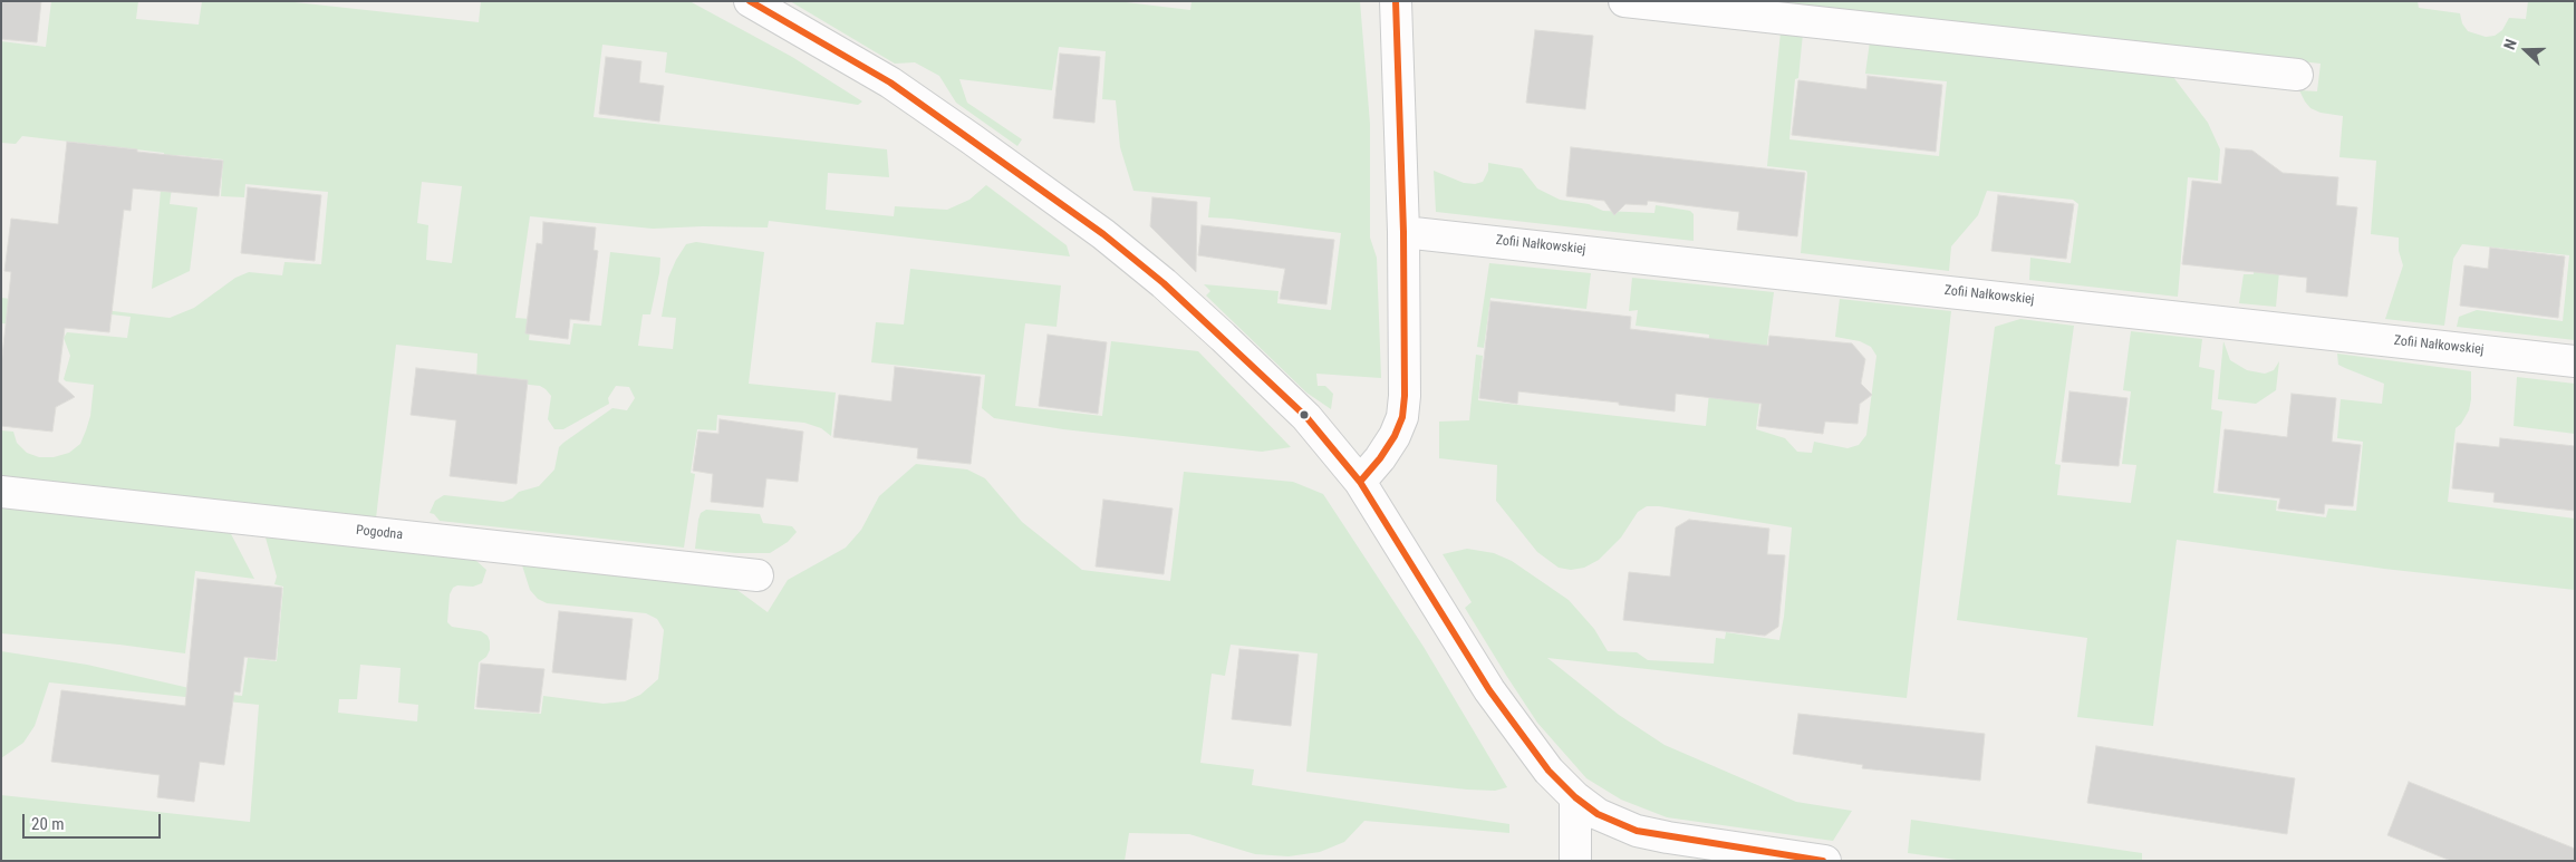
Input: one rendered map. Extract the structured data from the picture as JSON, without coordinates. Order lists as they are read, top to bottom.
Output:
{
  "streets": {
    "street": ["Zofii Nałkowskiej", "Pogodna"]
  },
  "scale_bar": "20 m",
  "north": "left"
}
